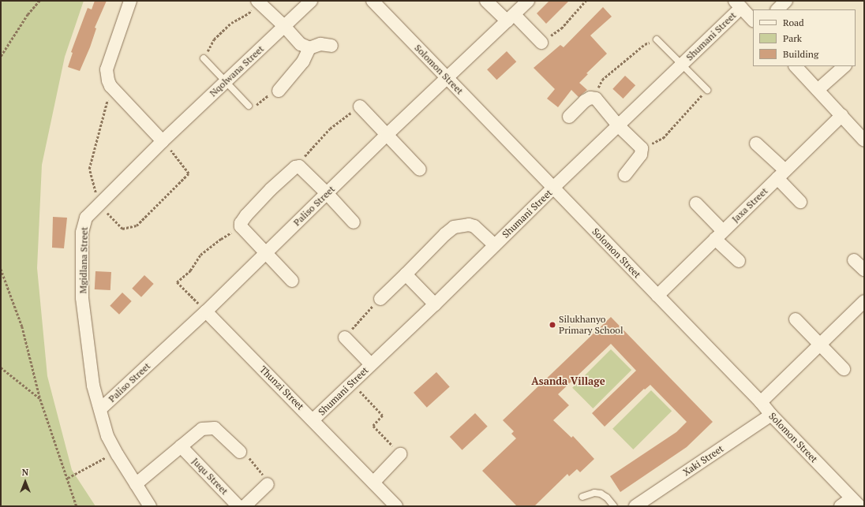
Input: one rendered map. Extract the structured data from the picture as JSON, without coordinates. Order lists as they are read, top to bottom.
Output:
{
  "streets": {
    "street": [
      "Shumani Street",
      "Solomon Street",
      "Nqolwana Street",
      "Jaxa Street",
      "Paliso Street",
      "Mgidlana Street",
      "Thunzi Street",
      "Xaki Street",
      "Juqu Street"
    ]
  },
  "crossings": [
    ["Shumani Street", "Solomon Street"],
    ["Shumani Street", "Thunzi Street"],
    ["Solomon Street", "Jaxa Street"],
    ["Solomon Street", "Paliso Street"],
    ["Solomon Street", "Xaki Street"],
    ["Nqolwana Street", "Mgidlana Street"],
    ["Paliso Street", "Mgidlana Street"],
    ["Paliso Street", "Thunzi Street"]
  ],
  "districts": ["Asanda Village"],
  "places": ["Silukhanyo Primary School"],
  "legend": ["Road", "Park", "Building"],
  "north": "top"
}
